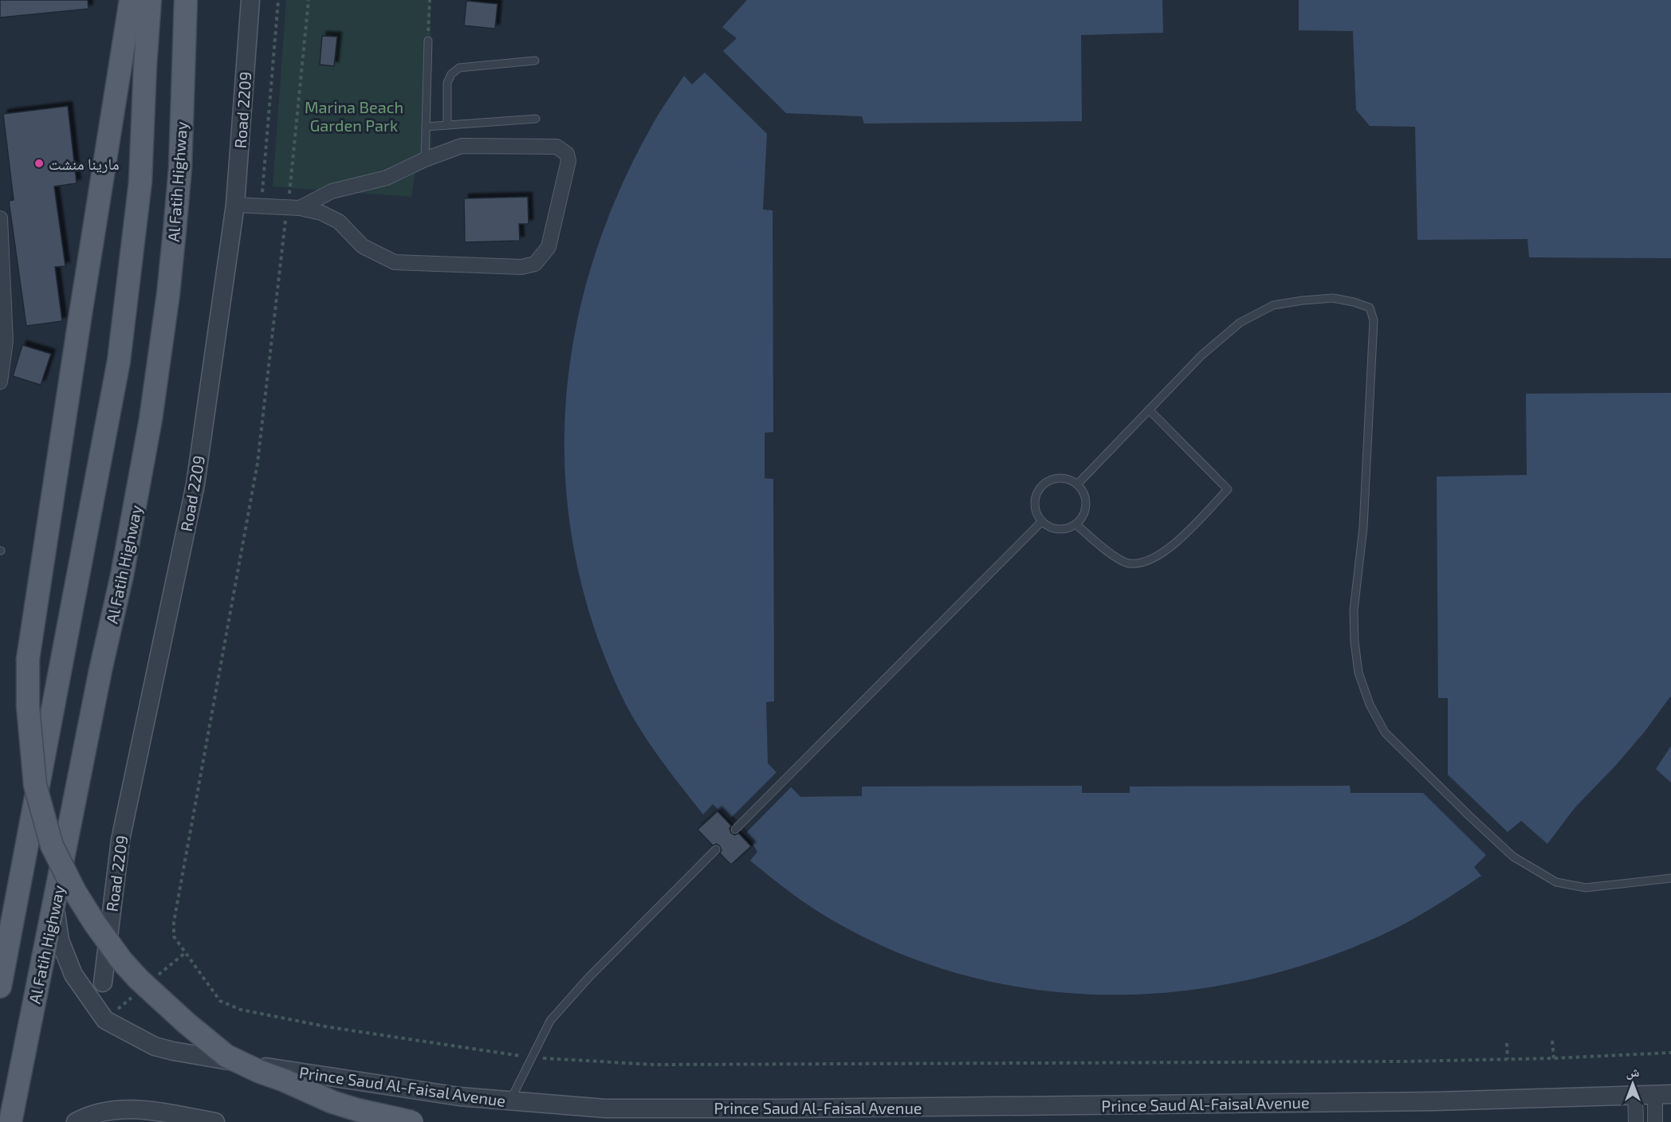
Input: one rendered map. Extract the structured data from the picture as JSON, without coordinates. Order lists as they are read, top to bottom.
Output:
{
  "streets": {
    "main road": ["Al Fatih Highway"],
    "street": ["Road 2209", "Prince Saud Al-Faisal Avenue"]
  },
  "crossings": [
    ["Al Fatih Highway", "Prince Saud Al-Faisal Avenue"]
  ],
  "parks": ["Marina Beach Garden Park"],
  "places": ["مارينا منشت"],
  "north": "top"
}
